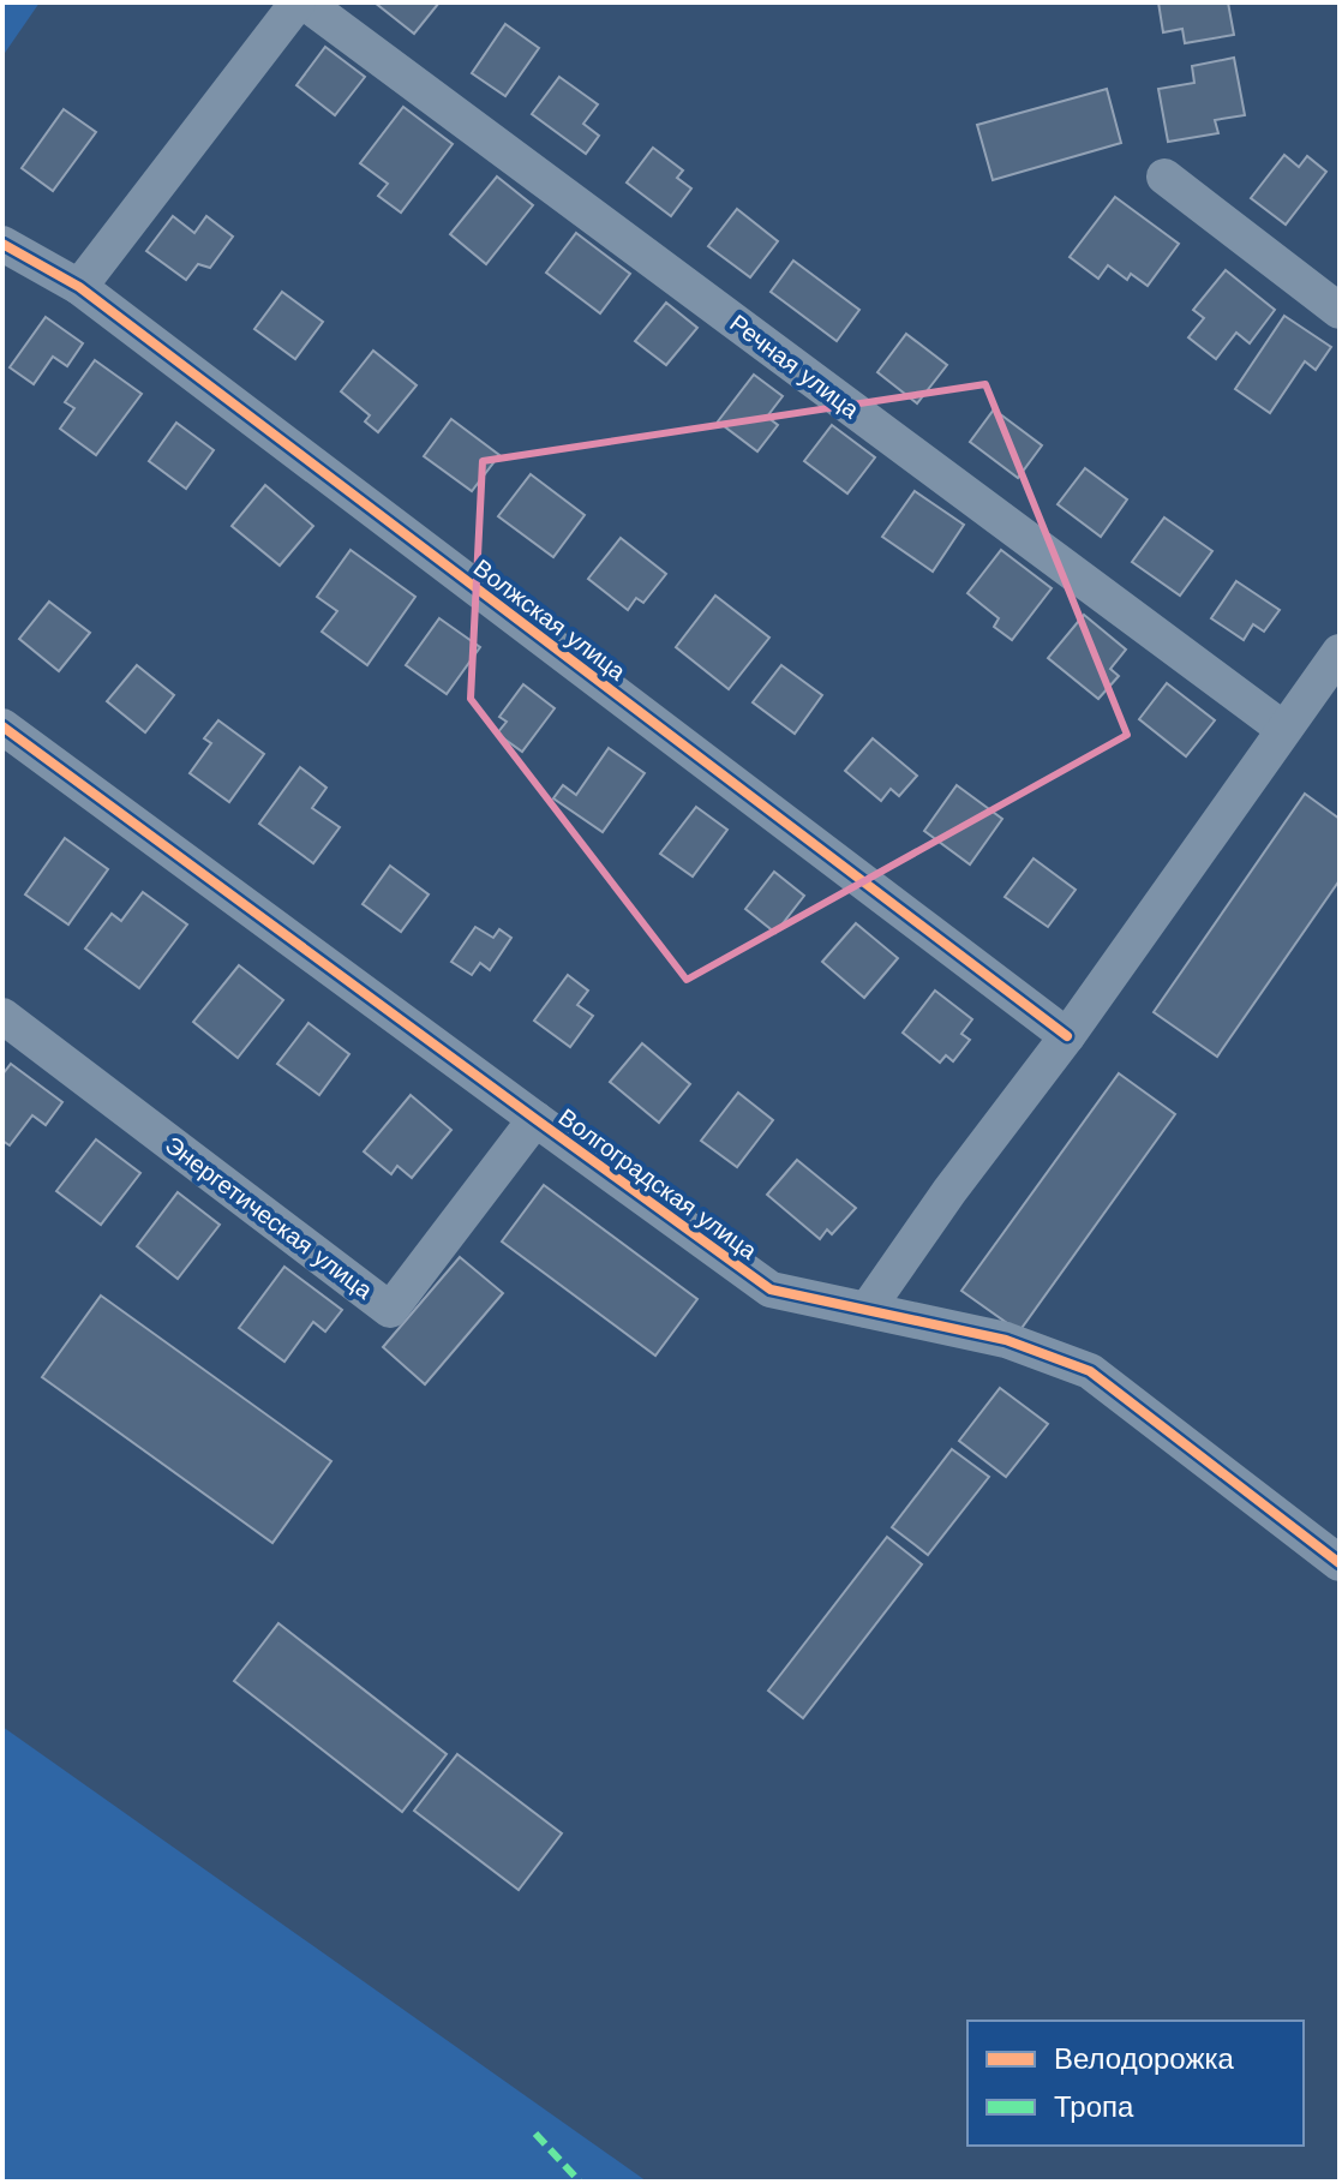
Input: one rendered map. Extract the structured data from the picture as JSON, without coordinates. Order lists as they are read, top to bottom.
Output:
{
  "streets": {
    "street": [
      "Речная улица",
      "Волжская улица",
      "Волгоградская улица",
      "Энергетическая улица"
    ]
  },
  "crossings": [
    ["Волгоградская улица", "Энергетическая улица"]
  ],
  "legend": ["Велодорожка", "Тропа"]
}
